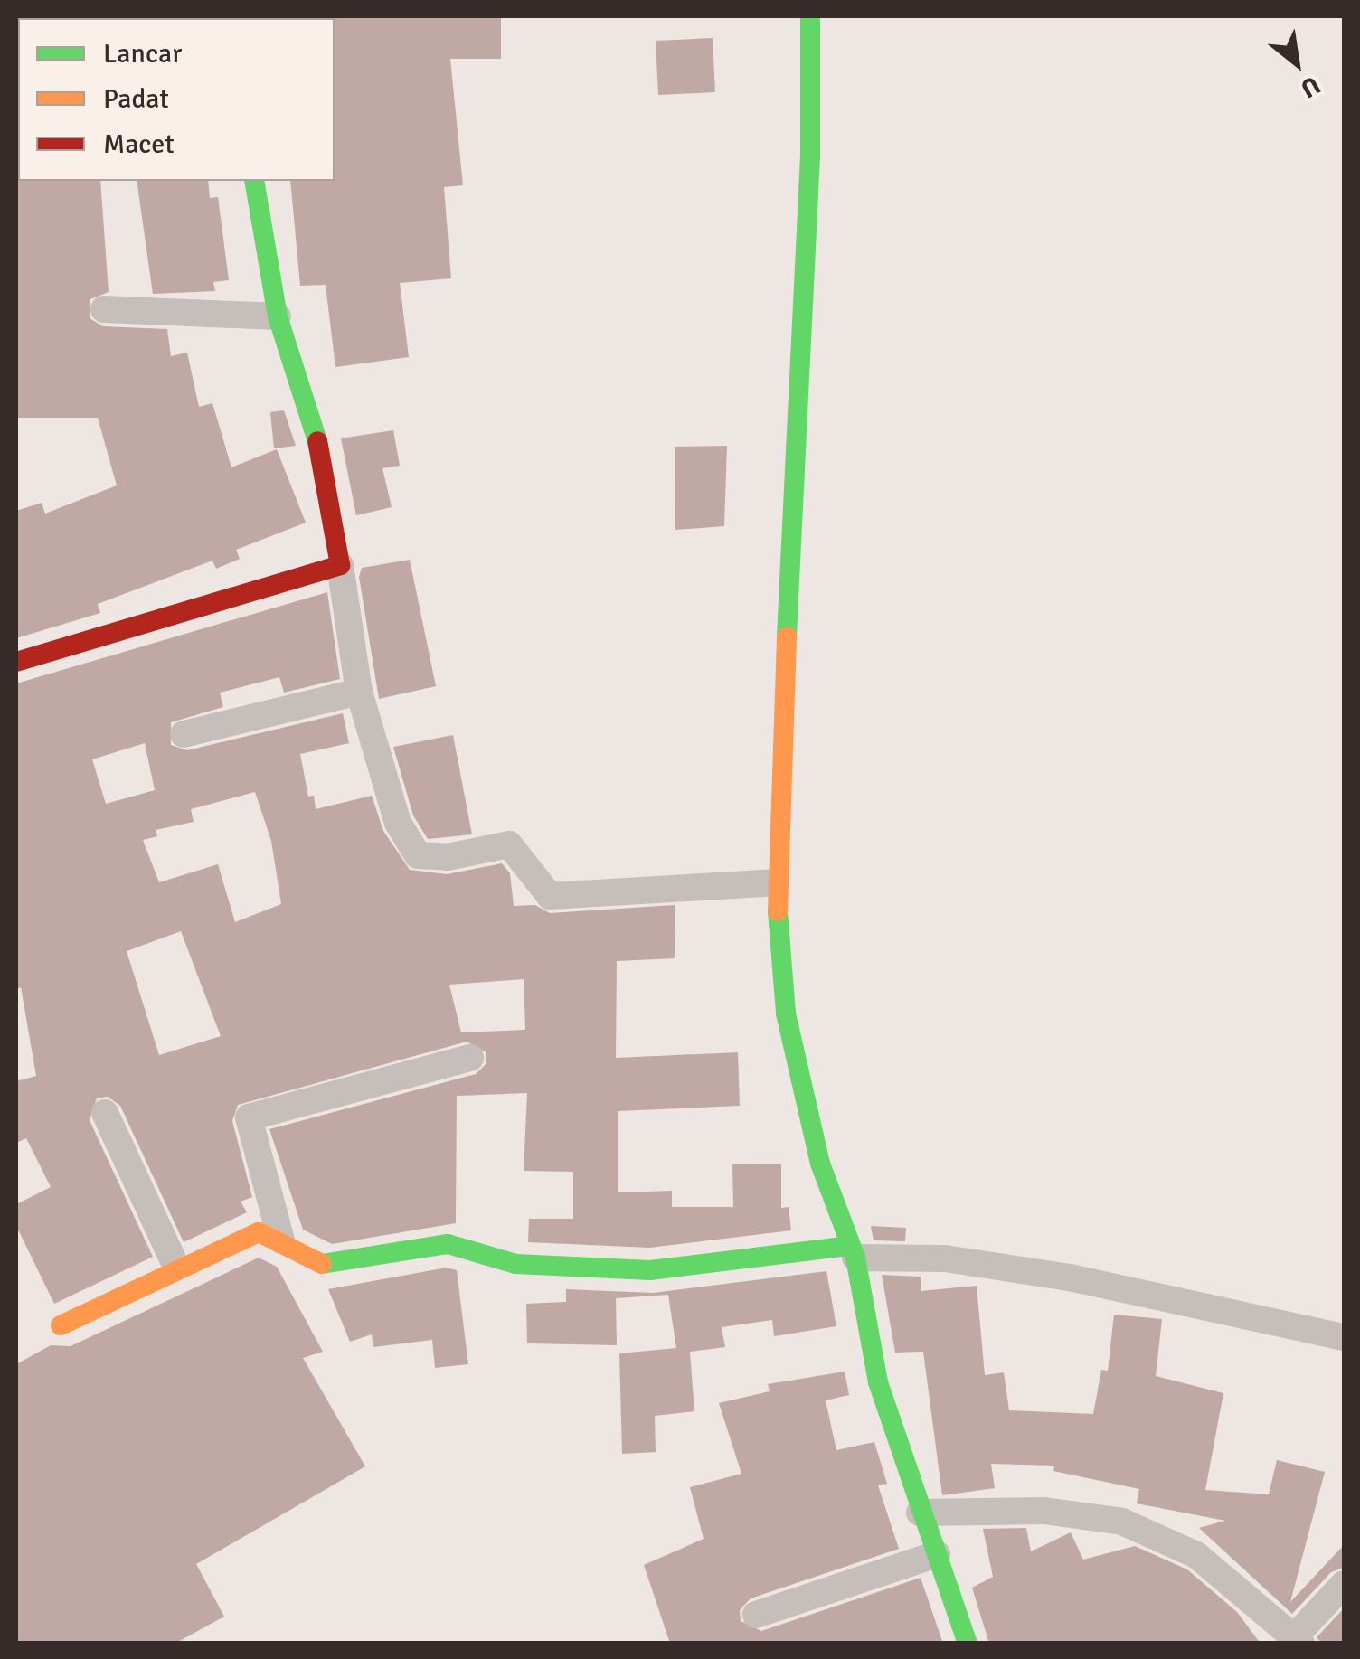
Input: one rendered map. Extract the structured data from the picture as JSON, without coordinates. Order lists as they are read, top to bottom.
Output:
{
  "legend": ["Lancar", "Padat", "Macet"],
  "north": "bottom right"
}
